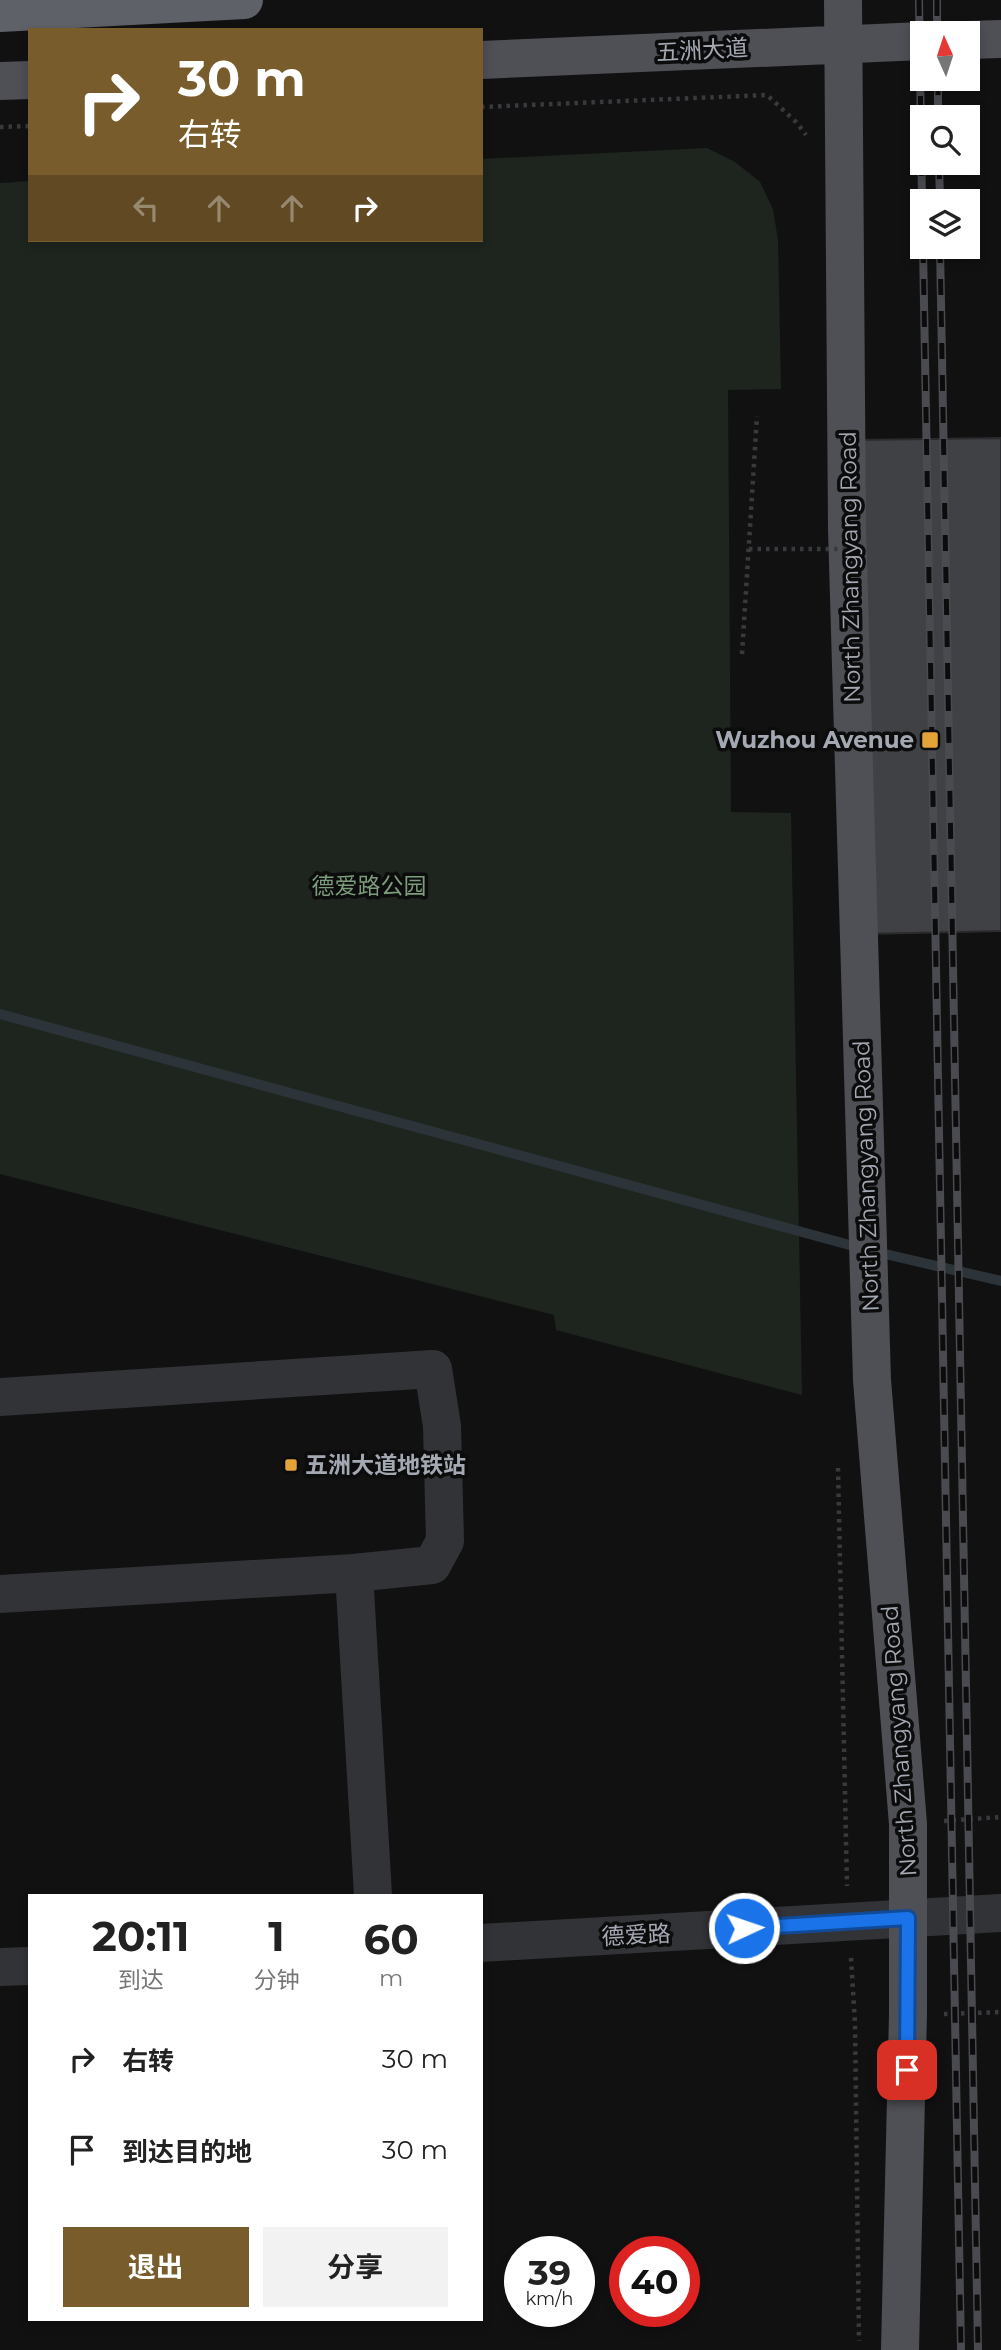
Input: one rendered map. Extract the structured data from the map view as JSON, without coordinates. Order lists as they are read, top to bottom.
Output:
{
  "streets": {
    "main road": ["五洲大道", "North Zhangyang Road"],
    "street": ["德爱路"]
  },
  "crossings": [
    ["五洲大道", "North Zhangyang Road"],
    ["North Zhangyang Road", "德爱路"]
  ],
  "parks": ["德爱路公园"],
  "places": {
    "transit": ["Wuzhou Avenue", "五洲大道地铁站"]
  },
  "north": "top",
  "page": {
    "turn": ["30 m", "右转"],
    "eta": [
      "20:11",
      "到达",
      "1",
      "分钟",
      "60",
      "m"
    ],
    "list": [
      {
        "name": "右转",
        "value": "30 m"
      },
      {
        "name": "到达目的地",
        "value": "30 m"
      }
    ],
    "buttons": ["退出", "分享"],
    "speed": "39 km/h",
    "limit": "40"
  }
}
